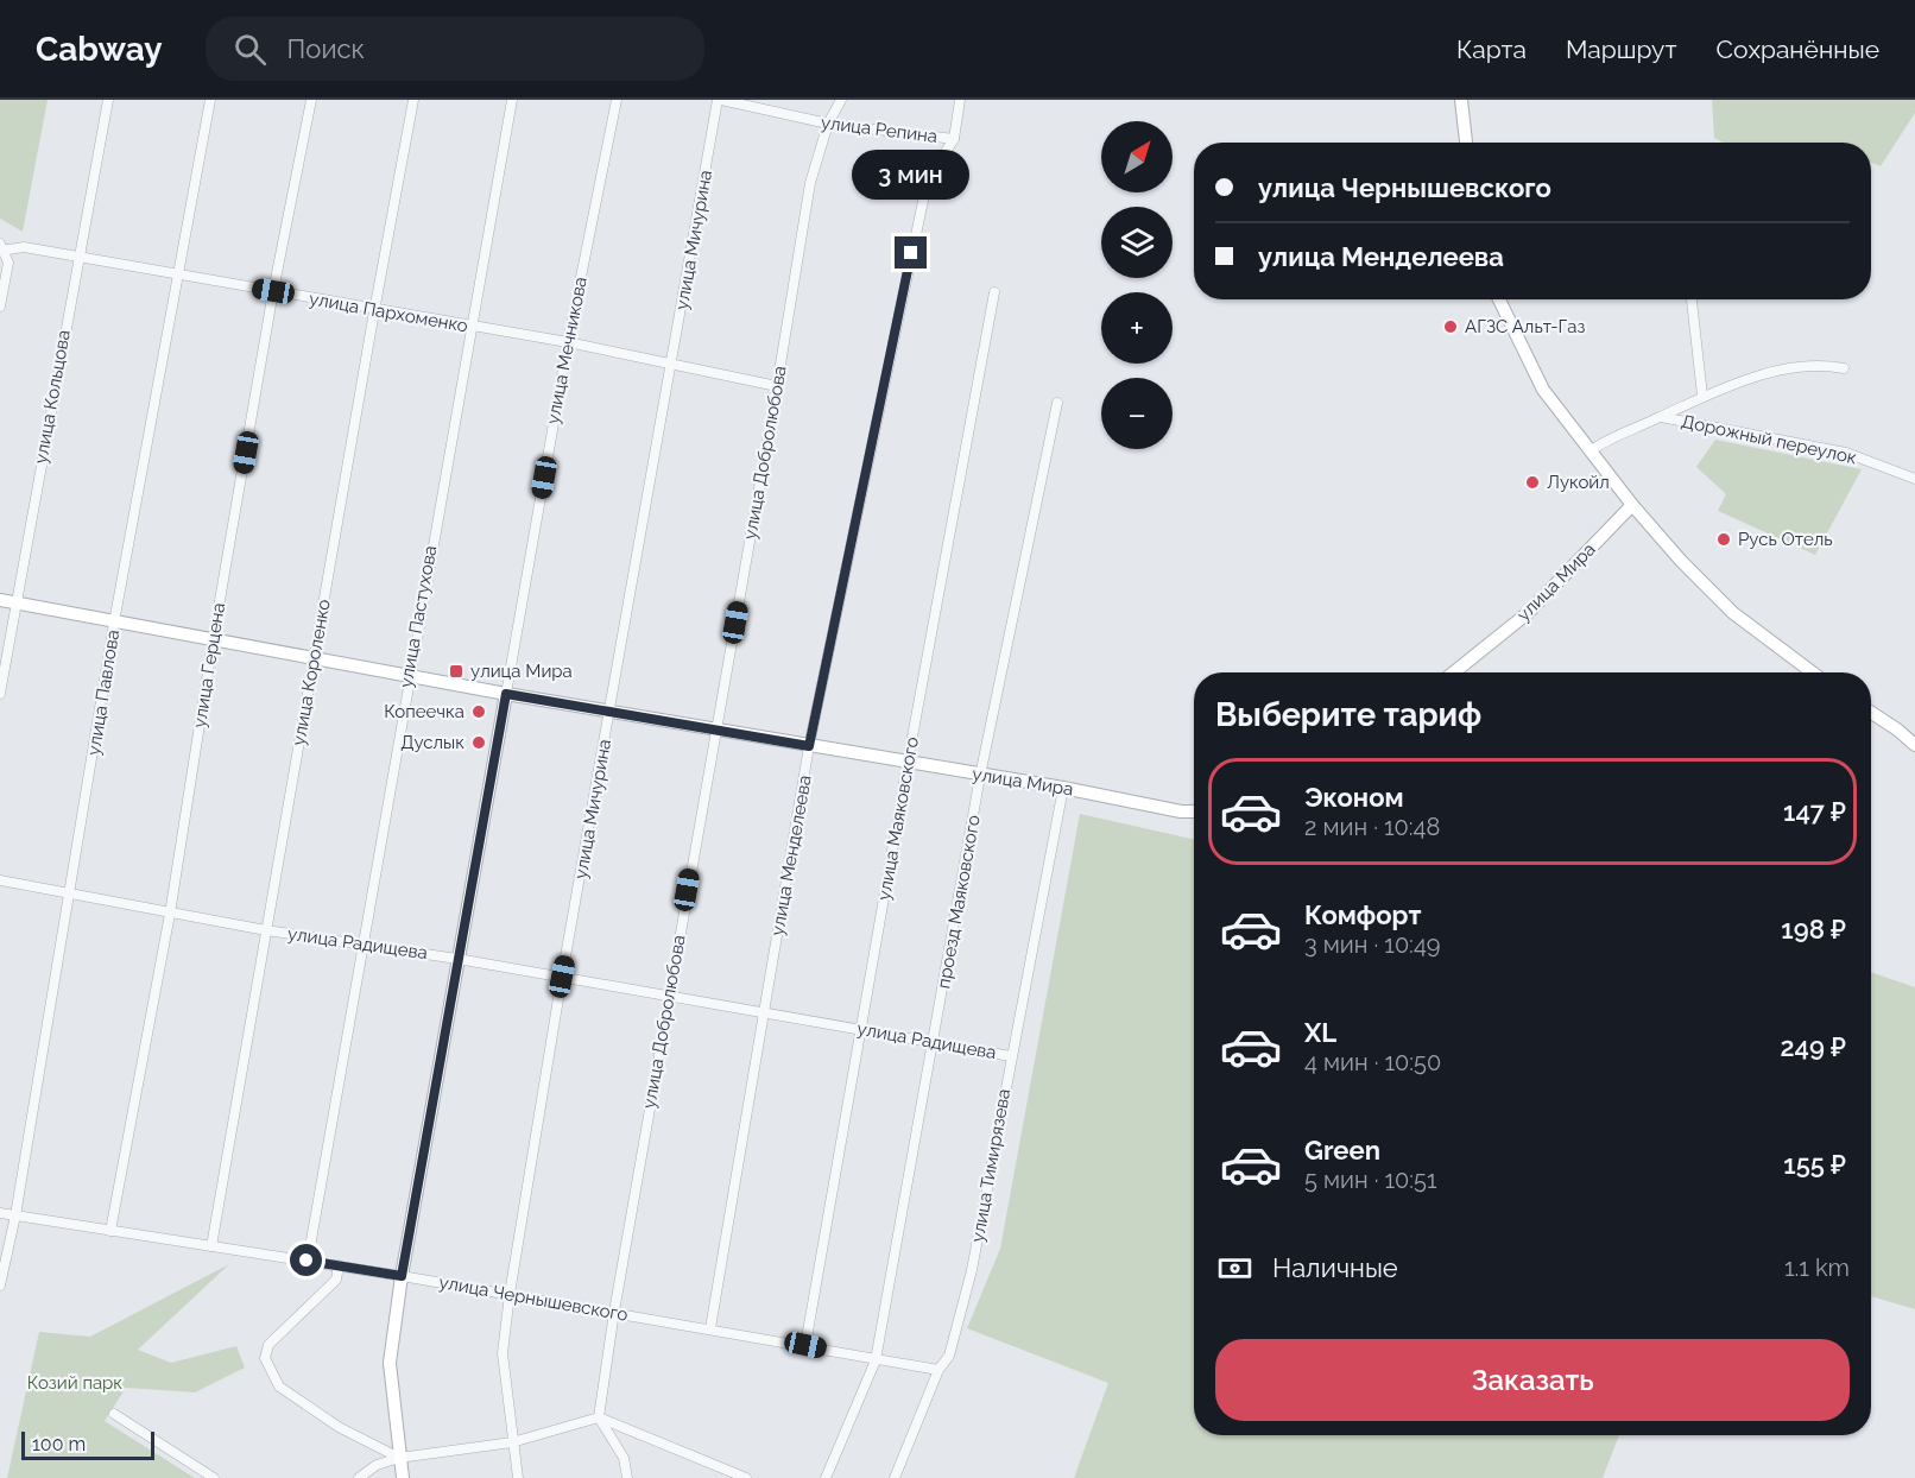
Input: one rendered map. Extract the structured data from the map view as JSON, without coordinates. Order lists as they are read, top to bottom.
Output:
{
  "streets": {
    "main road": ["улица Мечникова", "улица Мира"],
    "street": [
      "улица Репина",
      "улица Мичурина",
      "улица Пархоменко",
      "улица Кольцова",
      "Дорожный переулок",
      "улица Добролюбова",
      "улица Пастухова",
      "улица Герцена",
      "улица Короленко",
      "улица Павлова",
      "улица Маяковского",
      "улица Менделеева",
      "проезд Маяковского",
      "улица Радищева",
      "улица Тимирязева",
      "улица Чернышевского"
    ]
  },
  "crossings": [
    ["улица Репина", "улица Мичурина"],
    ["улица Репина", "улица Добролюбова"],
    ["улица Репина", "улица Менделеева"],
    ["улица Мичурина", "улица Пархоменко"],
    ["улица Мичурина", "улица Мира"],
    ["улица Мичурина", "улица Радищева"],
    ["улица Мичурина", "улица Чернышевского"],
    ["улица Пархоменко", "улица Мечникова"],
    ["улица Пархоменко", "улица Кольцова"],
    ["улица Пархоменко", "улица Добролюбова"],
    ["улица Пархоменко", "улица Пастухова"],
    ["улица Пархоменко", "улица Герцена"],
    ["улица Пархоменко", "улица Короленко"],
    ["улица Пархоменко", "улица Павлова"],
    ["улица Мечникова", "улица Мира"],
    ["улица Мечникова", "улица Радищева"],
    ["улица Мечникова", "улица Чернышевского"],
    ["улица Кольцова", "улица Мира"],
    ["улица Добролюбова", "улица Мира"],
    ["улица Добролюбова", "улица Радищева"],
    ["улица Добролюбова", "улица Чернышевского"],
    ["улица Мира", "улица Пастухова"],
    ["улица Мира", "улица Герцена"],
    ["улица Мира", "улица Короленко"],
    ["улица Мира", "улица Павлова"],
    ["улица Мира", "улица Маяковского"],
    ["улица Мира", "улица Менделеева"],
    ["улица Мира", "проезд Маяковского"],
    ["улица Мира", "улица Тимирязева"],
    ["улица Пастухова", "улица Радищева"],
    ["улица Пастухова", "улица Чернышевского"],
    ["улица Герцена", "улица Радищева"],
    ["улица Герцена", "улица Чернышевского"],
    ["улица Короленко", "улица Радищева"],
    ["улица Короленко", "улица Чернышевского"],
    ["улица Павлова", "улица Радищева"],
    ["улица Павлова", "улица Чернышевского"],
    ["улица Маяковского", "улица Радищева"],
    ["улица Маяковского", "улица Чернышевского"],
    ["улица Менделеева", "улица Радищева"],
    ["улица Менделеева", "улица Чернышевского"],
    ["проезд Маяковского", "улица Радищева"],
    ["проезд Маяковского", "улица Чернышевского"],
    ["улица Радищева", "улица Тимирязева"],
    ["улица Тимирязева", "улица Чернышевского"]
  ],
  "parks": ["Козий парк"],
  "places": {
    "other": [
      "АГЗС Альт-Газ",
      "Лукойл",
      "Русь Отель",
      "Копеечка",
      "Дуслык"
    ],
    "transit": ["улица Мира"]
  },
  "scale_bar": "100 m",
  "north": "top right",
  "page": {
    "header": "Cabway",
    "search": "Поиск",
    "nav": ["Карта", "Маршрут", "Сохранённые"],
    "map_buttons": ["+", "−"],
    "banner": ["улица Чернышевского", "улица Менделеева"],
    "bubble": "3 мин",
    "heading": "Выберите тариф",
    "list": [
      {
        "name": "Эконом",
        "note": "2 мин · 10:48",
        "value": "147 ₽"
      },
      {
        "name": "Комфорт",
        "note": "3 мин · 10:49",
        "value": "198 ₽"
      },
      {
        "name": "XL",
        "note": "4 мин · 10:50",
        "value": "249 ₽"
      },
      {
        "name": "Green",
        "note": "5 мин · 10:51",
        "value": "155 ₽"
      }
    ],
    "pay": ["Наличные", "1.1 km"],
    "buttons": "Заказать",
    "scale": "100 m"
  }
}
